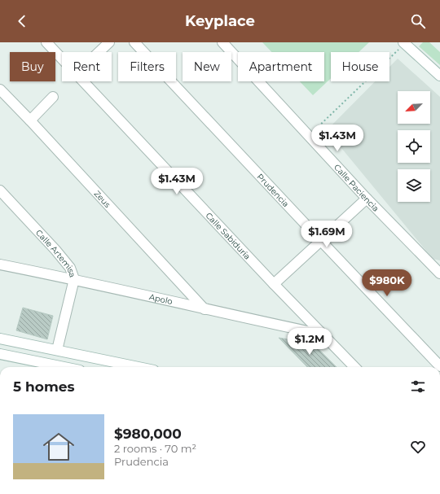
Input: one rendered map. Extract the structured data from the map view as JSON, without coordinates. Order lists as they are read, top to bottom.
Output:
{
  "streets": {
    "street": [
      "Calle Paciencia",
      "Prudencia",
      "Zeus",
      "Calle Sabiduría",
      "Calle Artemisa",
      "Apolo"
    ]
  },
  "crossings": [
    ["Zeus", "Apolo"],
    ["Calle Sabiduría", "Apolo"],
    ["Calle Artemisa", "Apolo"]
  ],
  "north": "bottom left",
  "page": {
    "header": "Keyplace",
    "chip": [
      "Buy",
      "Rent",
      "Filters",
      "New",
      "Apartment",
      "House"
    ],
    "price": [
      "$1.43M",
      "$1.43M",
      "$1.69M",
      "$980K",
      "$1.2M"
    ],
    "heading": "5 homes",
    "list": [
      {
        "name": "$980,000",
        "note": "2 rooms · 70 m² · Prudencia"
      }
    ]
  }
}
